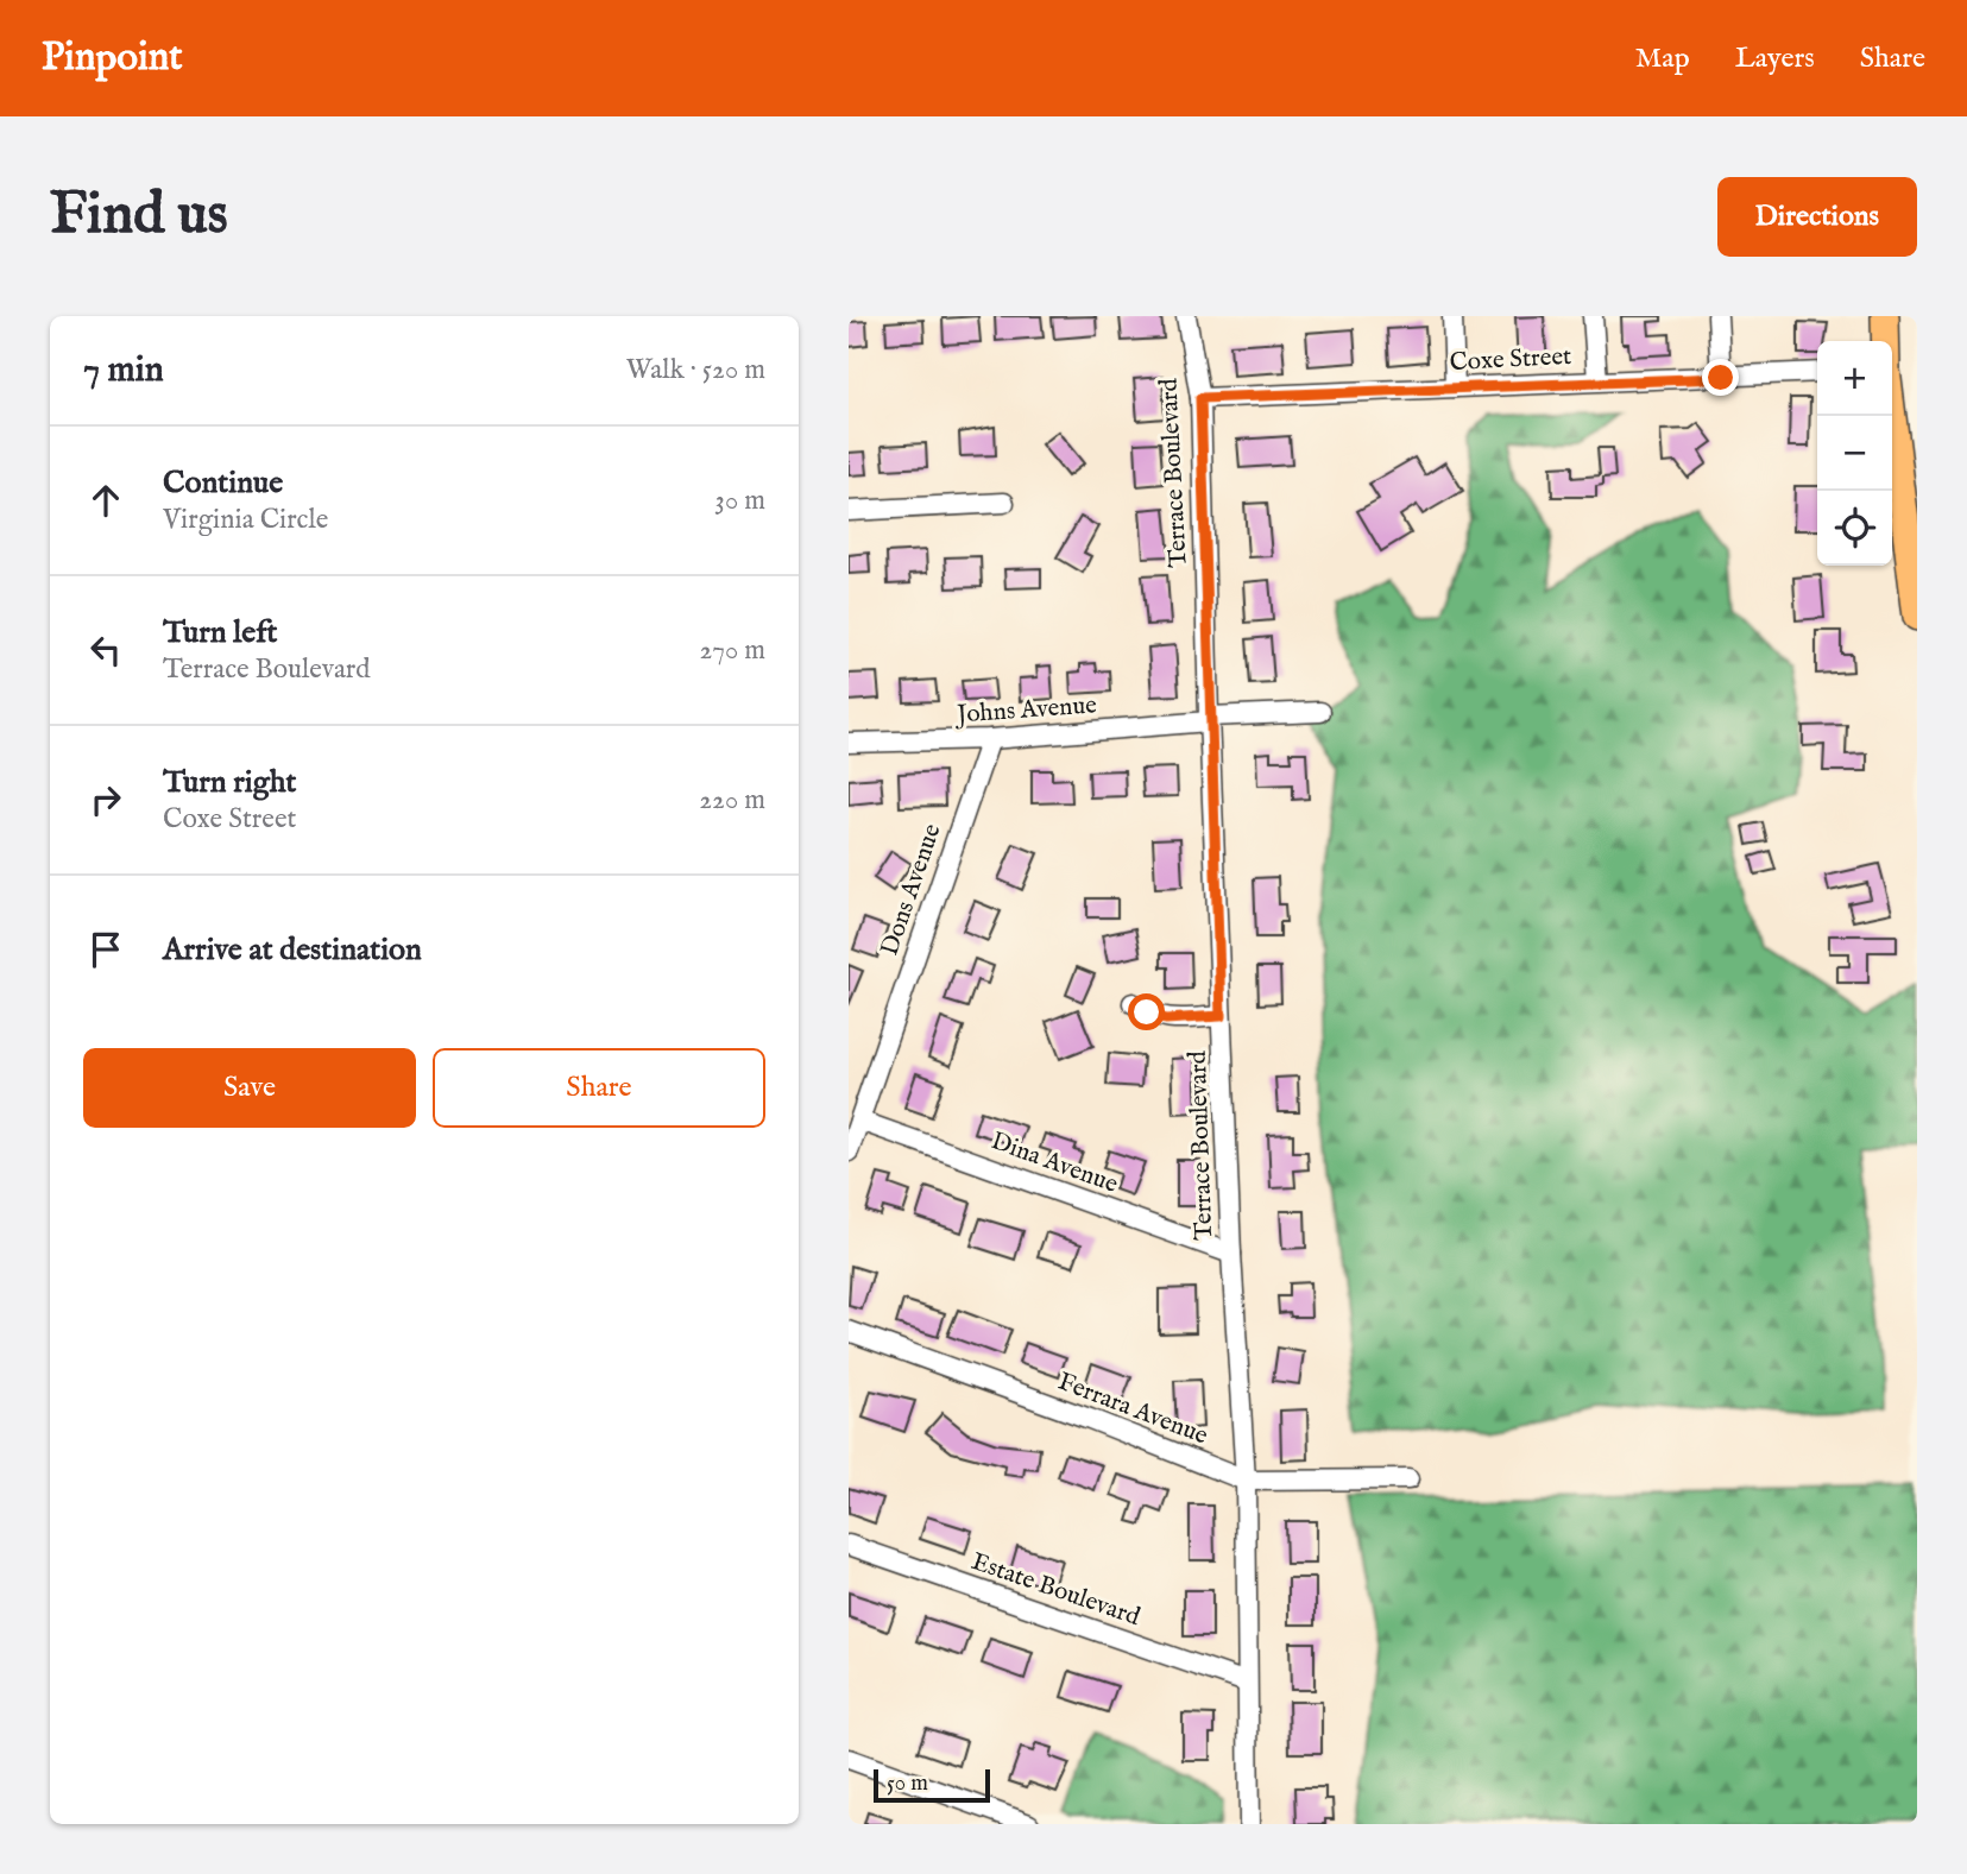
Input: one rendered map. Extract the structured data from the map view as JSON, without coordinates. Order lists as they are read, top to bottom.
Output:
{
  "streets": {
    "street": [
      "Coxe Street",
      "Terrace Boulevard",
      "Johns Avenue",
      "Dons Avenue",
      "Dina Avenue",
      "Ferrara Avenue",
      "Estate Boulevard"
    ]
  },
  "crossings": [
    ["Coxe Street", "Terrace Boulevard"],
    ["Terrace Boulevard", "Johns Avenue"],
    ["Terrace Boulevard", "Dina Avenue"],
    ["Terrace Boulevard", "Ferrara Avenue"],
    ["Terrace Boulevard", "Estate Boulevard"],
    ["Johns Avenue", "Dons Avenue"],
    ["Dons Avenue", "Dina Avenue"]
  ],
  "scale_bar": "50 m",
  "page": {
    "header": "Pinpoint",
    "nav": ["Map", "Layers", "Share"],
    "buttons": [
      "Directions",
      ["Save", "Share"]
    ],
    "title": "Find us",
    "heading": ["7 min", "Walk · 520 m"],
    "map_buttons": ["+", "−"],
    "list": [
      ["Continue", "Virginia Circle", "30 m"],
      ["Turn left", "Terrace Boulevard", "270 m"],
      ["Turn right", "Coxe Street", "220 m"],
      "Arrive at destination"
    ],
    "scale": "50 m"
  }
}
